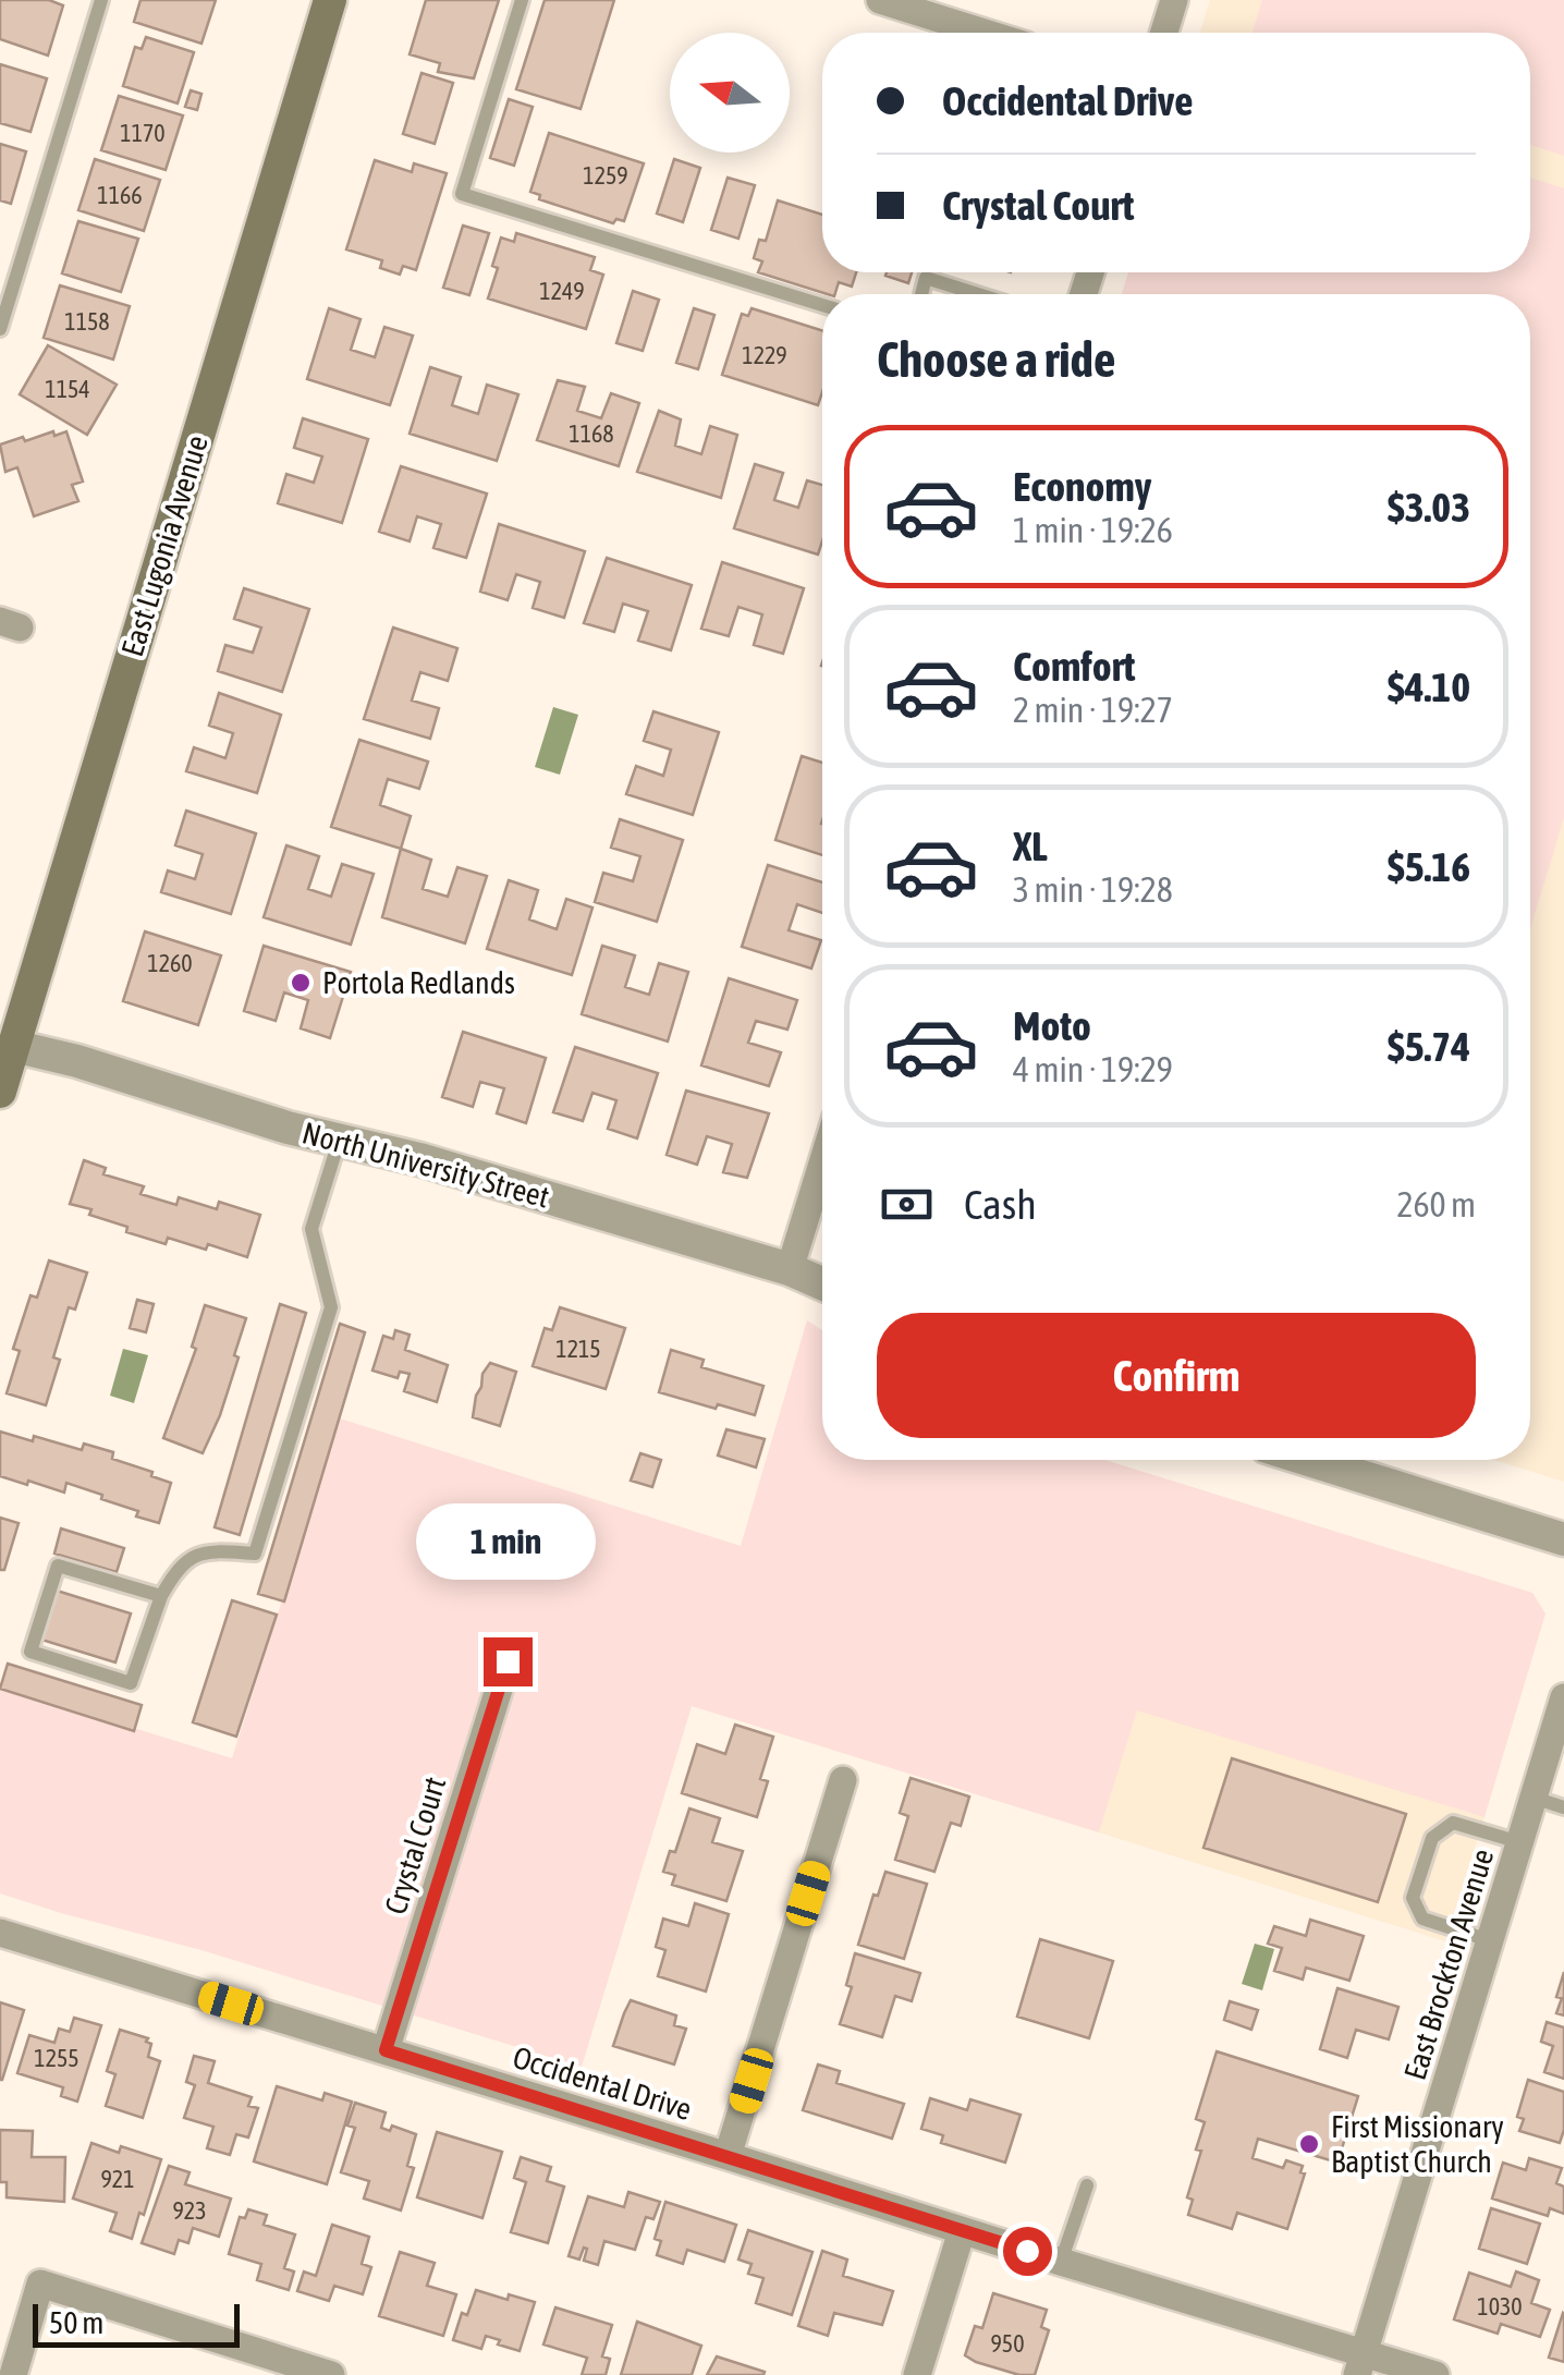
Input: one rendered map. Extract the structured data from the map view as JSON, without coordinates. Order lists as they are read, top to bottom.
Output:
{
  "streets": {
    "main road": ["East Lugonia Avenue"],
    "street": [
      "North University Street",
      "Crystal Court",
      "East Brockton Avenue",
      "Occidental Drive"
    ]
  },
  "crossings": [
    ["East Lugonia Avenue", "North University Street"],
    ["Crystal Court", "Occidental Drive"],
    ["East Brockton Avenue", "Occidental Drive"]
  ],
  "places": ["Portola Redlands", "First Missionary Baptist Church"],
  "house_numbers": [
    "1170",
    "1259",
    "1166",
    "1249",
    "1158",
    "1229",
    "1154",
    "1168",
    "1260",
    "1215",
    "1255",
    "921",
    "923",
    "1030",
    "950"
  ],
  "scale_bar": "50 m",
  "north": "left",
  "page": {
    "banner": ["Occidental Drive", "Crystal Court"],
    "heading": "Choose a ride",
    "list": [
      {
        "name": "Economy",
        "note": "1 min · 19:26",
        "value": "$3.03"
      },
      {
        "name": "Comfort",
        "note": "2 min · 19:27",
        "value": "$4.10"
      },
      {
        "name": "XL",
        "note": "3 min · 19:28",
        "value": "$5.16"
      },
      {
        "name": "Moto",
        "note": "4 min · 19:29",
        "value": "$5.74"
      }
    ],
    "pay": ["Cash", "260 m"],
    "buttons": "Confirm",
    "bubble": "1 min",
    "scale": "50 m"
  }
}
